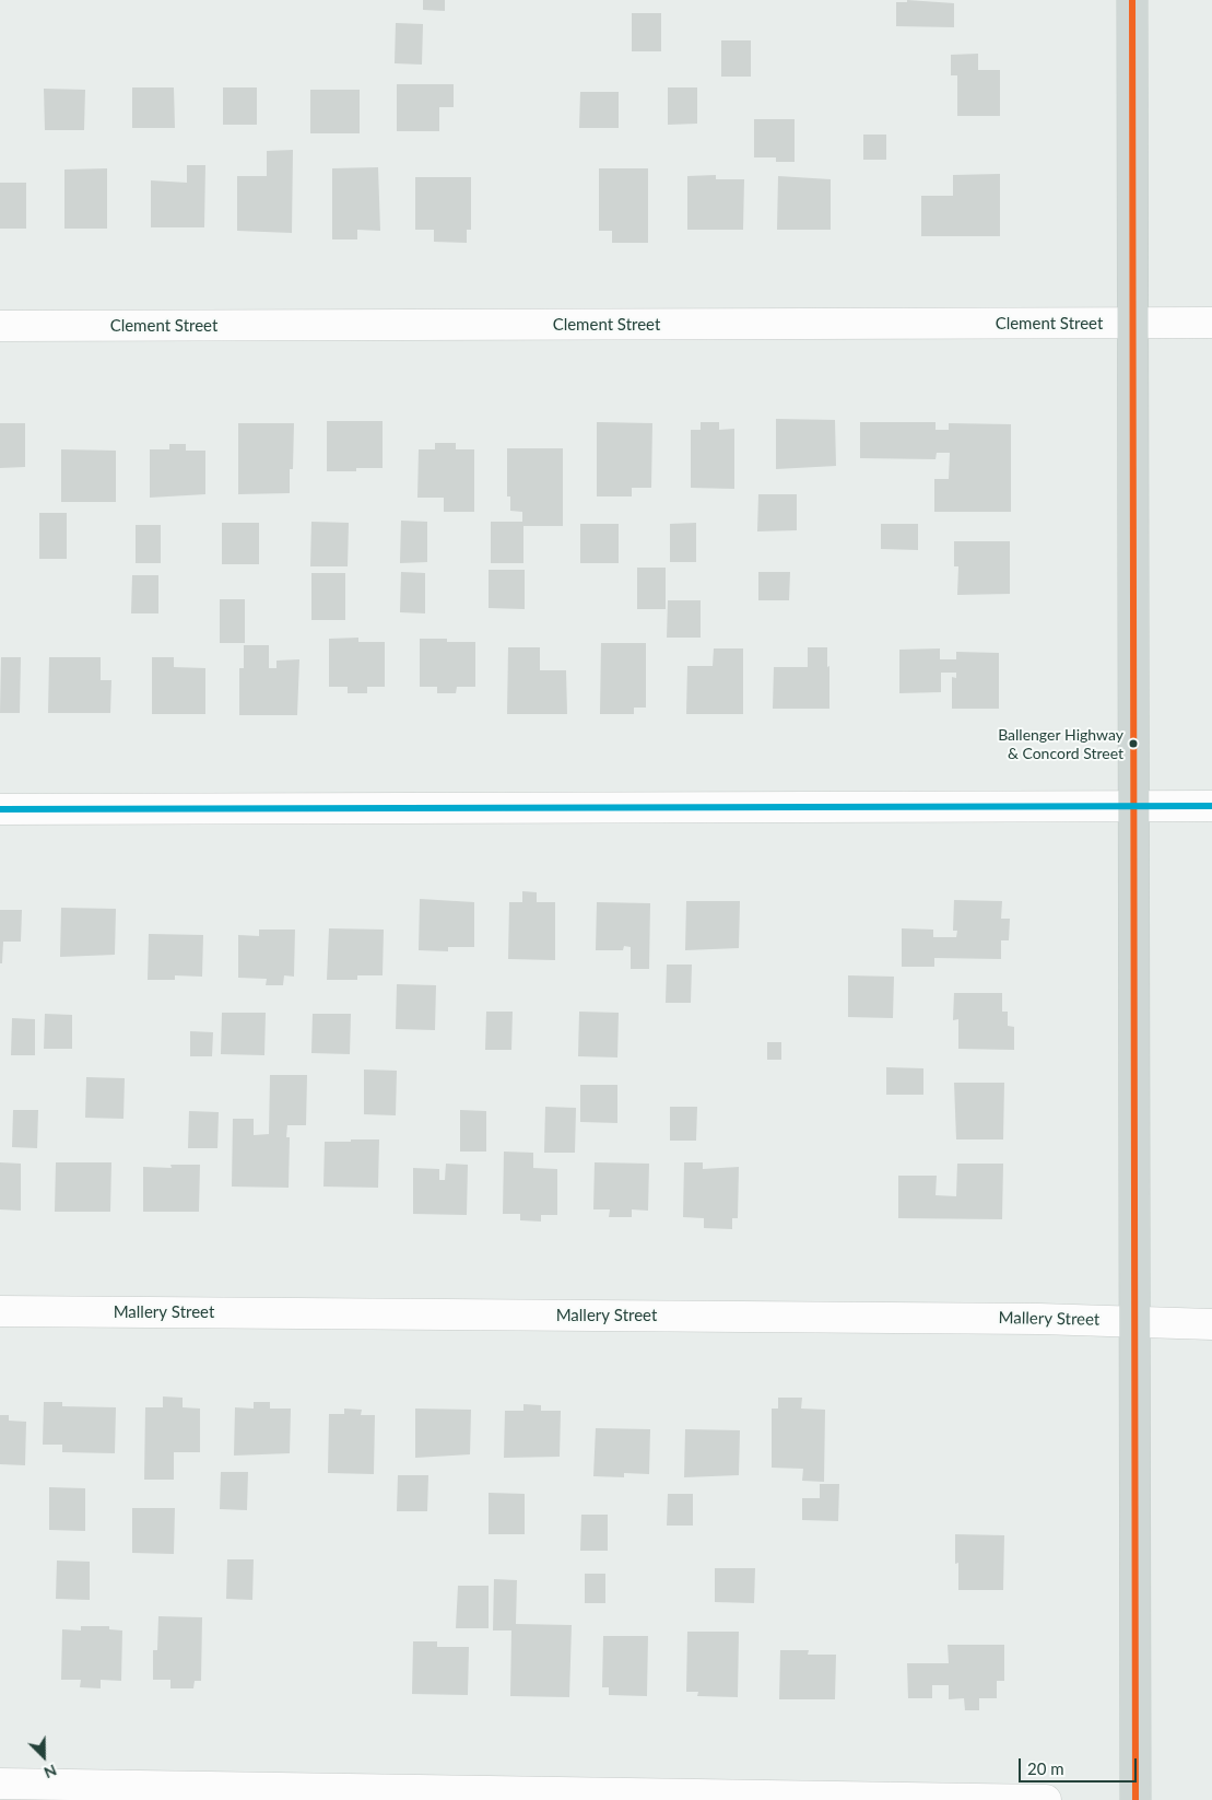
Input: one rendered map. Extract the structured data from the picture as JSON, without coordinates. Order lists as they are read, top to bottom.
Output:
{
  "streets": {
    "street": ["Clement Street", "Mallery Street"]
  },
  "places": ["Ballenger Highway & Concord Street"],
  "scale_bar": "20 m",
  "north": "bottom right"
}
